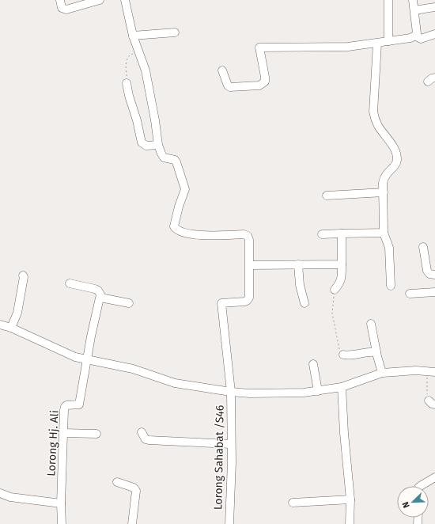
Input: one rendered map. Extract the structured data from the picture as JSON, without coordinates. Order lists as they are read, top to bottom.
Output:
{
  "streets": {
    "street": ["Lorong Hj. Ali", "Lorong Sahabat /S46"]
  },
  "north": "bottom left"
}
